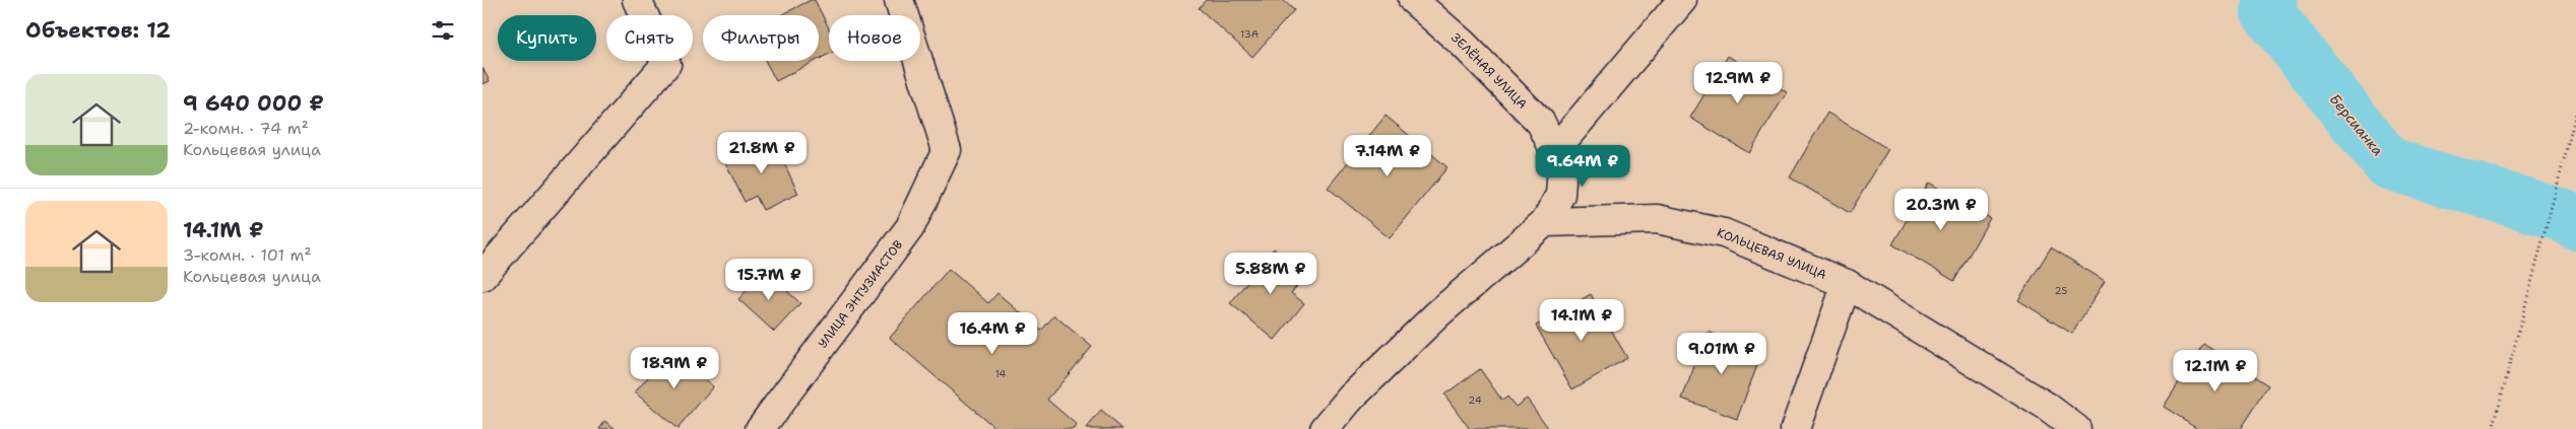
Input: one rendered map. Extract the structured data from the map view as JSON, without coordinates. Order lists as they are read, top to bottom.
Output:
{
  "streets": {
    "street": ["ЗЕЛЁНАЯ УЛИЦА", "КОЛЬЦЕВАЯ УЛИЦА", "УЛИЦА ЭНТУЗИАСТОВ"]
  },
  "crossings": [
    ["ЗЕЛЁНАЯ УЛИЦА", "КОЛЬЦЕВАЯ УЛИЦА"]
  ],
  "water": ["Берсианка"],
  "house_numbers": [
    "13А",
    "25",
    "14",
    "24"
  ],
  "page": {
    "heading": "Объектов: 12",
    "chip": [
      "Купить",
      "Снять",
      "Фильтры",
      "Новое"
    ],
    "list": [
      {
        "name": "9 640 000 ₽",
        "note": "2-комн. · 74 m² · Кольцевая улица"
      },
      {
        "name": "14.1M ₽",
        "note": "3-комн. · 101 m² · Кольцевая улица"
      }
    ],
    "price": [
      "12.9M ₽",
      "21.8M ₽",
      "7.14M ₽",
      "9.64M ₽",
      "20.3M ₽",
      "5.88M ₽",
      "15.7M ₽",
      "14.1M ₽",
      "16.4M ₽",
      "9.01M ₽",
      "18.9M ₽",
      "12.1M ₽"
    ]
  }
}
